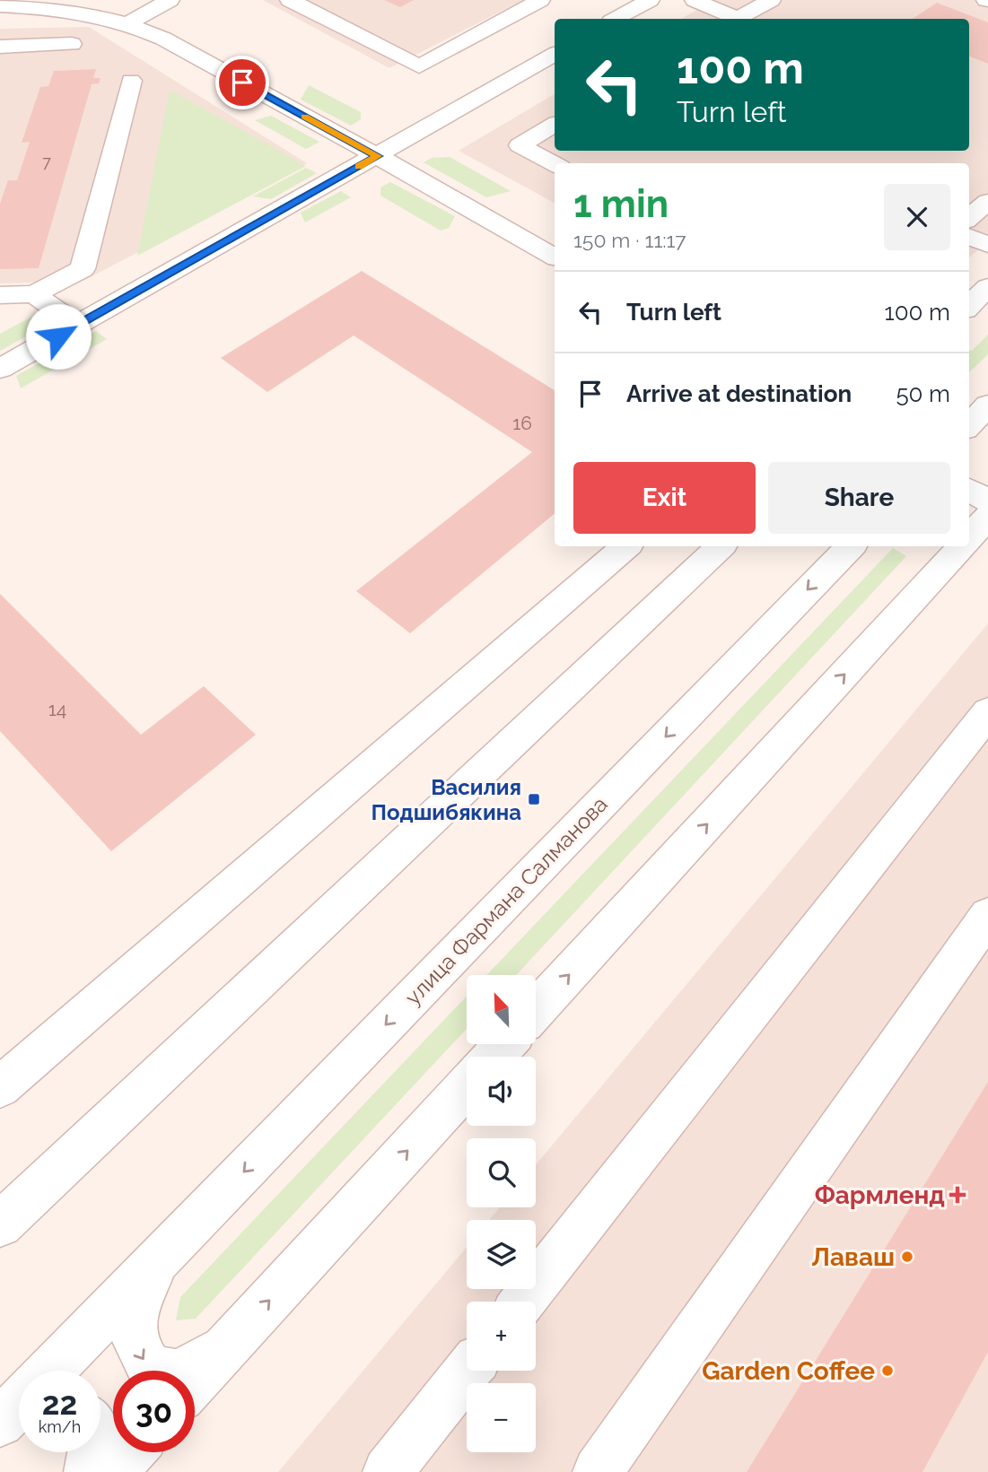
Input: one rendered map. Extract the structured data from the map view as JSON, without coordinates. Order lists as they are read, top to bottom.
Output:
{
  "streets": {
    "street": ["улица Фармана Салманова"]
  },
  "places": {
    "transit": ["Василия Подшибякина"],
    "health": ["Фармленд"],
    "other": ["Лаваш", "Garden Coffee"]
  },
  "house_numbers": ["7", "16", "14"],
  "north": "top left",
  "page": {
    "turn": ["100 m", "Turn left"],
    "heading": ["1 min", "150 m · 11:17"],
    "list": [
      {
        "name": "Turn left",
        "value": "100 m"
      },
      {
        "name": "Arrive at destination",
        "value": "50 m"
      }
    ],
    "buttons": ["Exit", "Share"],
    "map_buttons": ["+", "−"],
    "speed": "22 km/h",
    "limit": "30"
  }
}
